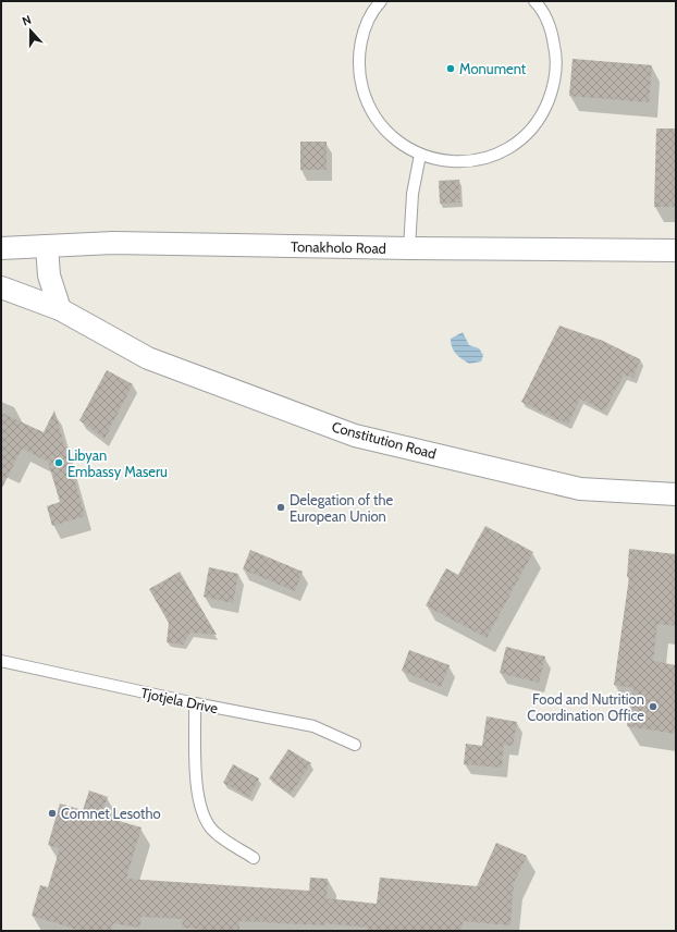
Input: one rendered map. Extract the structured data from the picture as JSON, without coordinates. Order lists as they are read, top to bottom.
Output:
{
  "streets": {
    "street": ["Tonakholo Road", "Constitution Road"],
    "lane": ["Tjotjela Drive"]
  },
  "places": [
    "Monument",
    "Libyan Embassy Maseru",
    "Delegation of the European Union",
    "Food and Nutrition Coordination Office",
    "Comnet Lesotho"
  ],
  "north": "top"
}
